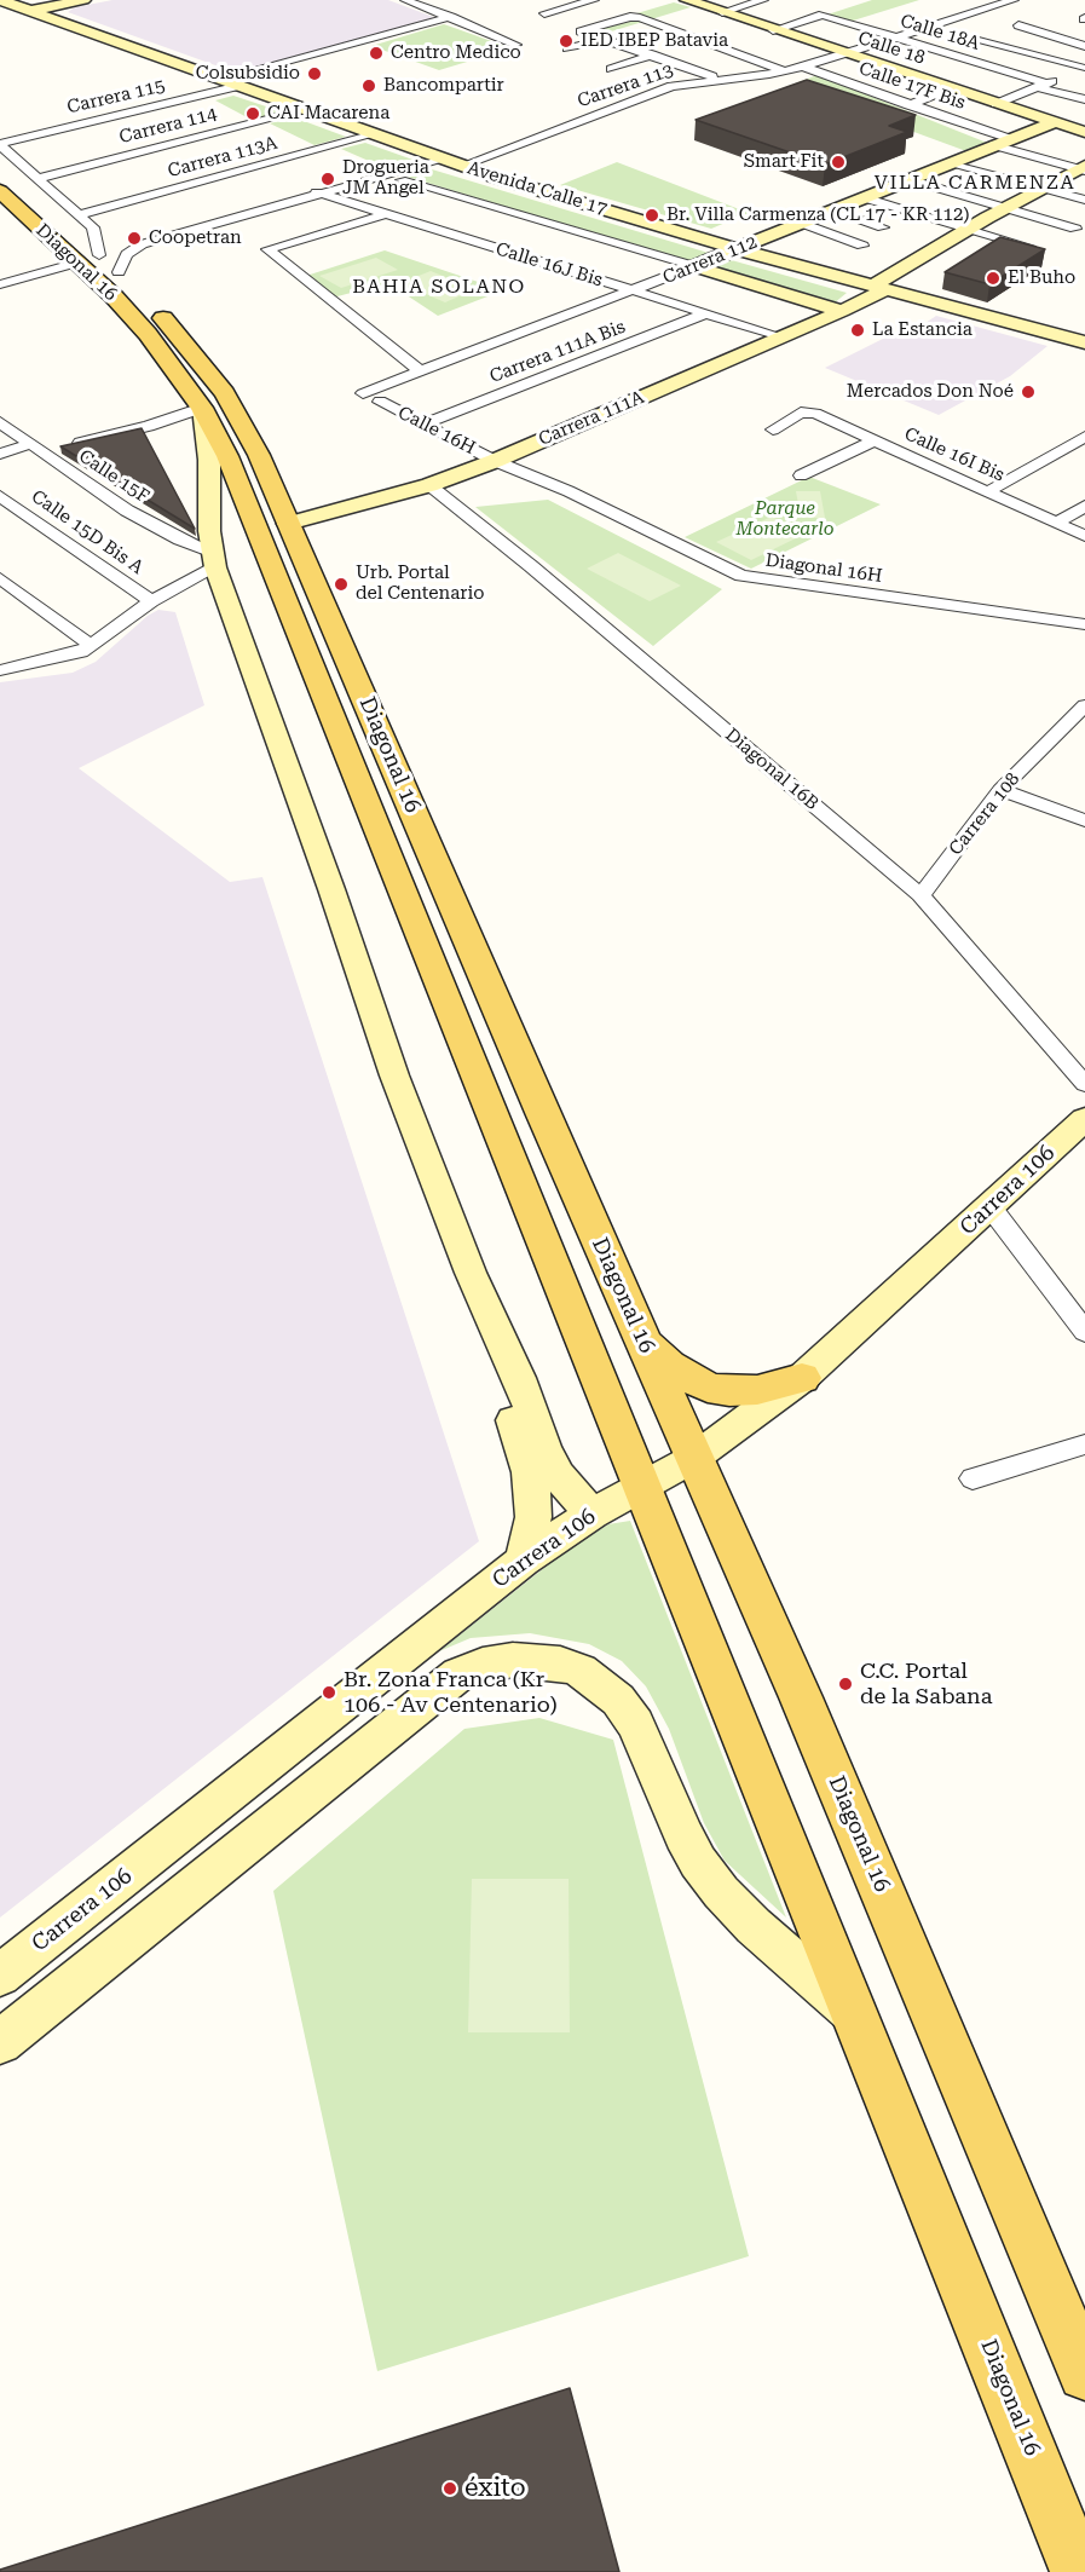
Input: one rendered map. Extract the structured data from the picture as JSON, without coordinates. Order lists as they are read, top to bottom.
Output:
{
  "streets": {
    "main road": ["Diagonal 16"],
    "street": [
      "Calle 18A",
      "Calle 18",
      "Carrera 113",
      "Calle 17F Bis",
      "Carrera 115",
      "Carrera 114",
      "Carrera 113A",
      "Avenida Calle 17",
      "Carrera 112",
      "Calle 16J Bis",
      "Carrera 111A Bis",
      "Carrera 111A",
      "Calle 16H",
      "Calle 16I Bis",
      "Calle 15F",
      "Calle 15D Bis A",
      "Diagonal 16H",
      "Diagonal 16B",
      "Carrera 108",
      "Carrera 106"
    ]
  },
  "crossings": [
    ["Calle 18A", "Calle 18"],
    ["Calle 18A", "Carrera 113"],
    ["Calle 18", "Carrera 113"],
    ["Calle 18", "Carrera 112"],
    ["Carrera 113", "Calle 17F Bis"],
    ["Carrera 113", "Avenida Calle 17"],
    ["Calle 17F Bis", "Carrera 112"],
    ["Carrera 115", "Avenida Calle 17"],
    ["Carrera 115", "Diagonal 16"],
    ["Carrera 114", "Avenida Calle 17"],
    ["Carrera 114", "Diagonal 16"],
    ["Carrera 113A", "Avenida Calle 17"],
    ["Carrera 113A", "Diagonal 16"],
    ["Avenida Calle 17", "Carrera 112"],
    ["Avenida Calle 17", "Carrera 111A"],
    ["Carrera 112", "Calle 16J Bis"],
    ["Diagonal 16", "Carrera 111A"],
    ["Diagonal 16", "Calle 15F"],
    ["Diagonal 16", "Carrera 106"],
    ["Calle 16J Bis", "Carrera 111A Bis"],
    ["Calle 16J Bis", "Carrera 111A"],
    ["Carrera 111A Bis", "Calle 16H"],
    ["Carrera 111A", "Calle 16H"],
    ["Carrera 111A", "Diagonal 16H"],
    ["Carrera 111A", "Diagonal 16B"],
    ["Calle 16H", "Diagonal 16H"],
    ["Diagonal 16B", "Carrera 108"]
  ],
  "districts": ["VILLA CARMENZA", "BAHIA SOLANO"],
  "parks": ["Parque Montecarlo"],
  "places": [
    "IED IBEP Batavia",
    "Centro Medico",
    "Colsubsidio",
    "Bancompartir",
    "CAI Macarena",
    "Smart Fit",
    "Drogueria JM Angel",
    "Br. Villa Carmenza (CL 17 - KR 112)",
    "Coopetran",
    "El Buho",
    "La Estancia",
    "Mercados Don Noé",
    "Urb. Portal del Centenario",
    "C.C. Portal de la Sabana",
    "Br. Zona Franca (Kr 106 - Av Centenario)",
    "éxito"
  ]
}
